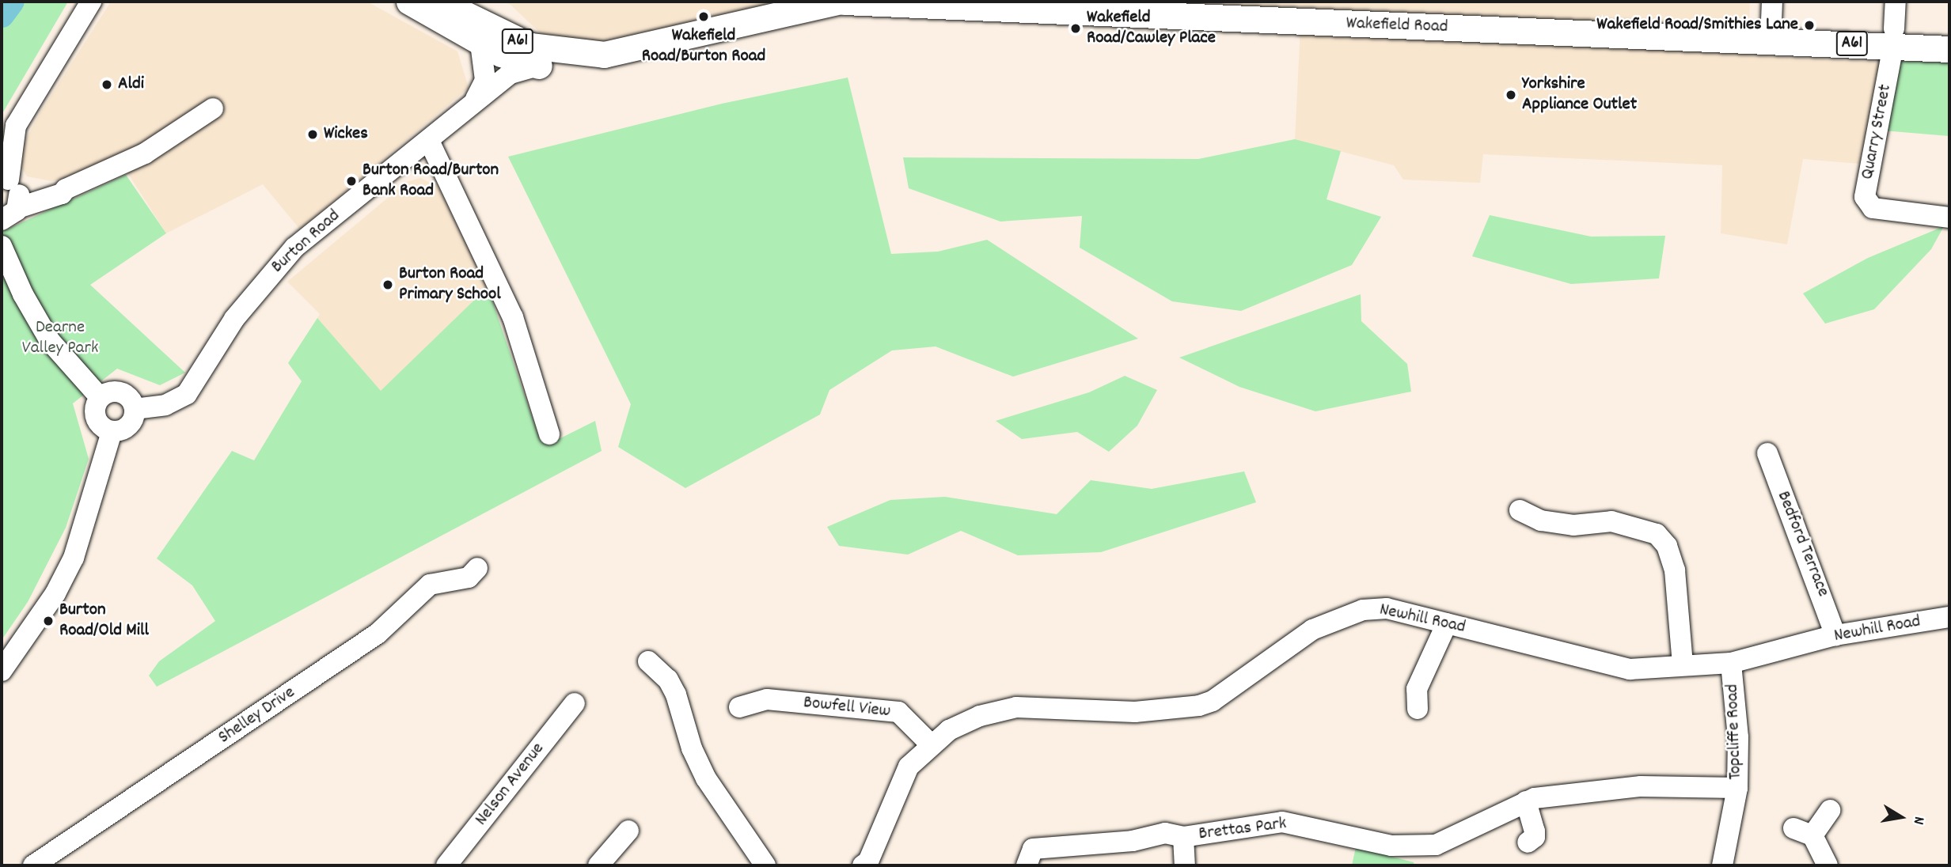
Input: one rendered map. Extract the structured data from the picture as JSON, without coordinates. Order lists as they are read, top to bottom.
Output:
{
  "streets": {
    "main road": ["Wakefield Road", "A61"],
    "street": [
      "Quarry Street",
      "Burton Road",
      "Bedford Terrace",
      "Newhill Road",
      "Bowfell View",
      "Shelley Drive",
      "Topcliffe Road",
      "Nelson Avenue",
      "Brettas Park"
    ]
  },
  "crossings": [
    ["Wakefield Road", "Quarry Street"],
    ["A61", "Burton Road"],
    ["Bedford Terrace", "Newhill Road"],
    ["Newhill Road", "Bowfell View"],
    ["Newhill Road", "Topcliffe Road"],
    ["Topcliffe Road", "Brettas Park"]
  ],
  "parks": ["Dearne Valley Park"],
  "places": [
    "Wakefield Road/Burton Road",
    "Wakefield Road/Smithies Lane",
    "Wakefield Road/Cawley Place",
    "Aldi",
    "Yorkshire Appliance Outlet",
    "Wickes",
    "Burton Road/Burton Bank Road",
    "Burton Road Primary School",
    "Burton Road/Old Mill"
  ],
  "north": "right"
}
